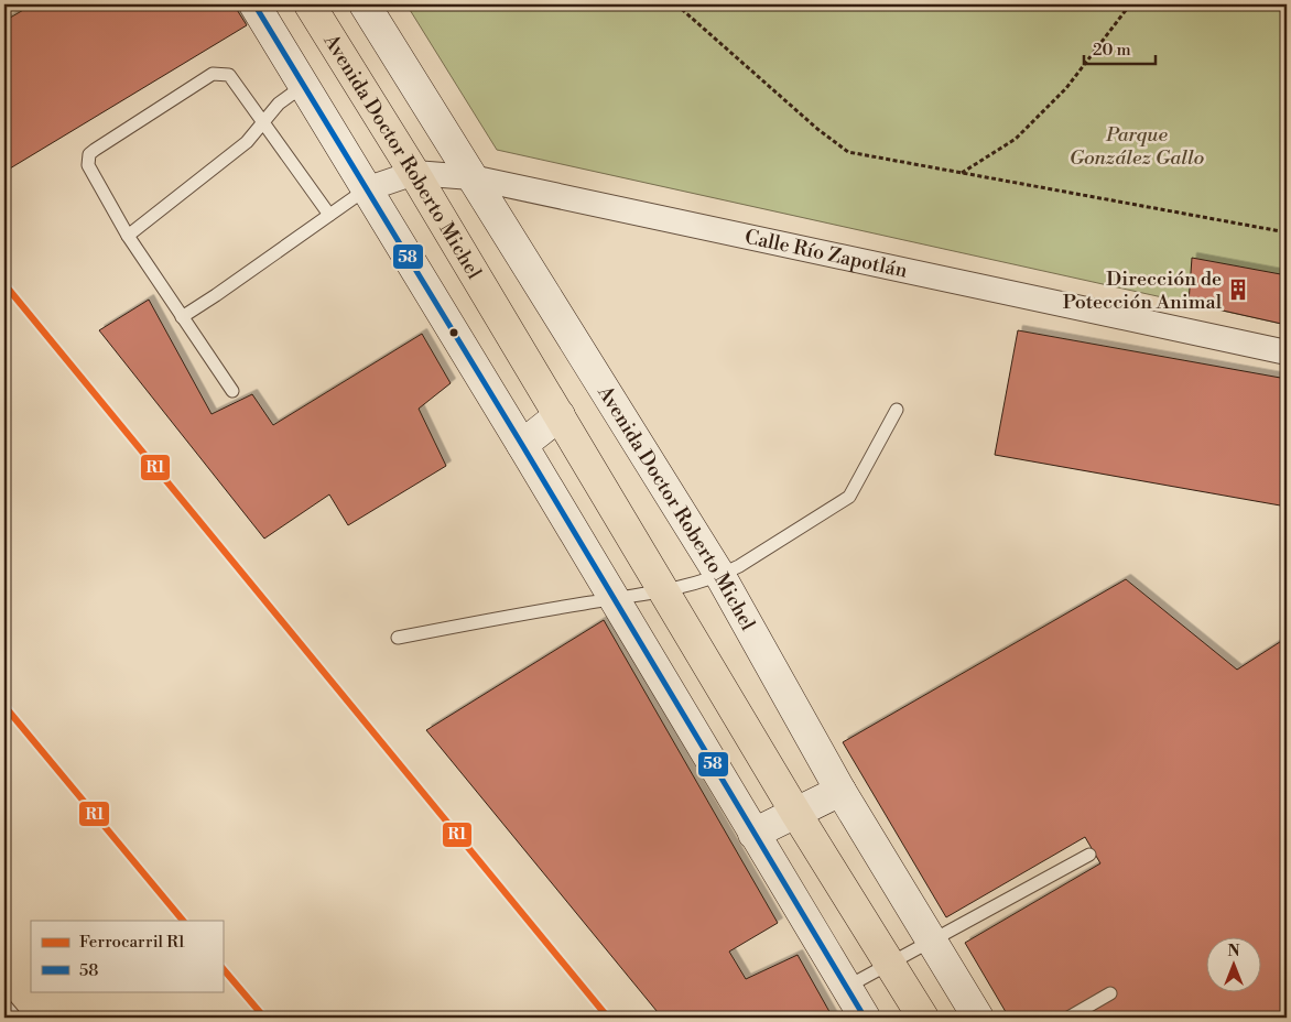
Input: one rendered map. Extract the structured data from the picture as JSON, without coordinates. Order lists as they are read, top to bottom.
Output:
{
  "streets": {
    "main road": ["Avenida Doctor Roberto Michel"],
    "street": ["Calle Río Zapotlán"]
  },
  "crossings": [
    ["Avenida Doctor Roberto Michel", "Calle Río Zapotlán"]
  ],
  "parks": ["Parque González Gallo"],
  "places": {
    "building": ["Dirección de Potección Animal"]
  },
  "lines": ["transit line 58", "rail line R1"],
  "legend": ["Ferrocarril R1", "58"],
  "scale_bar": "20 m",
  "north": "top"
}
